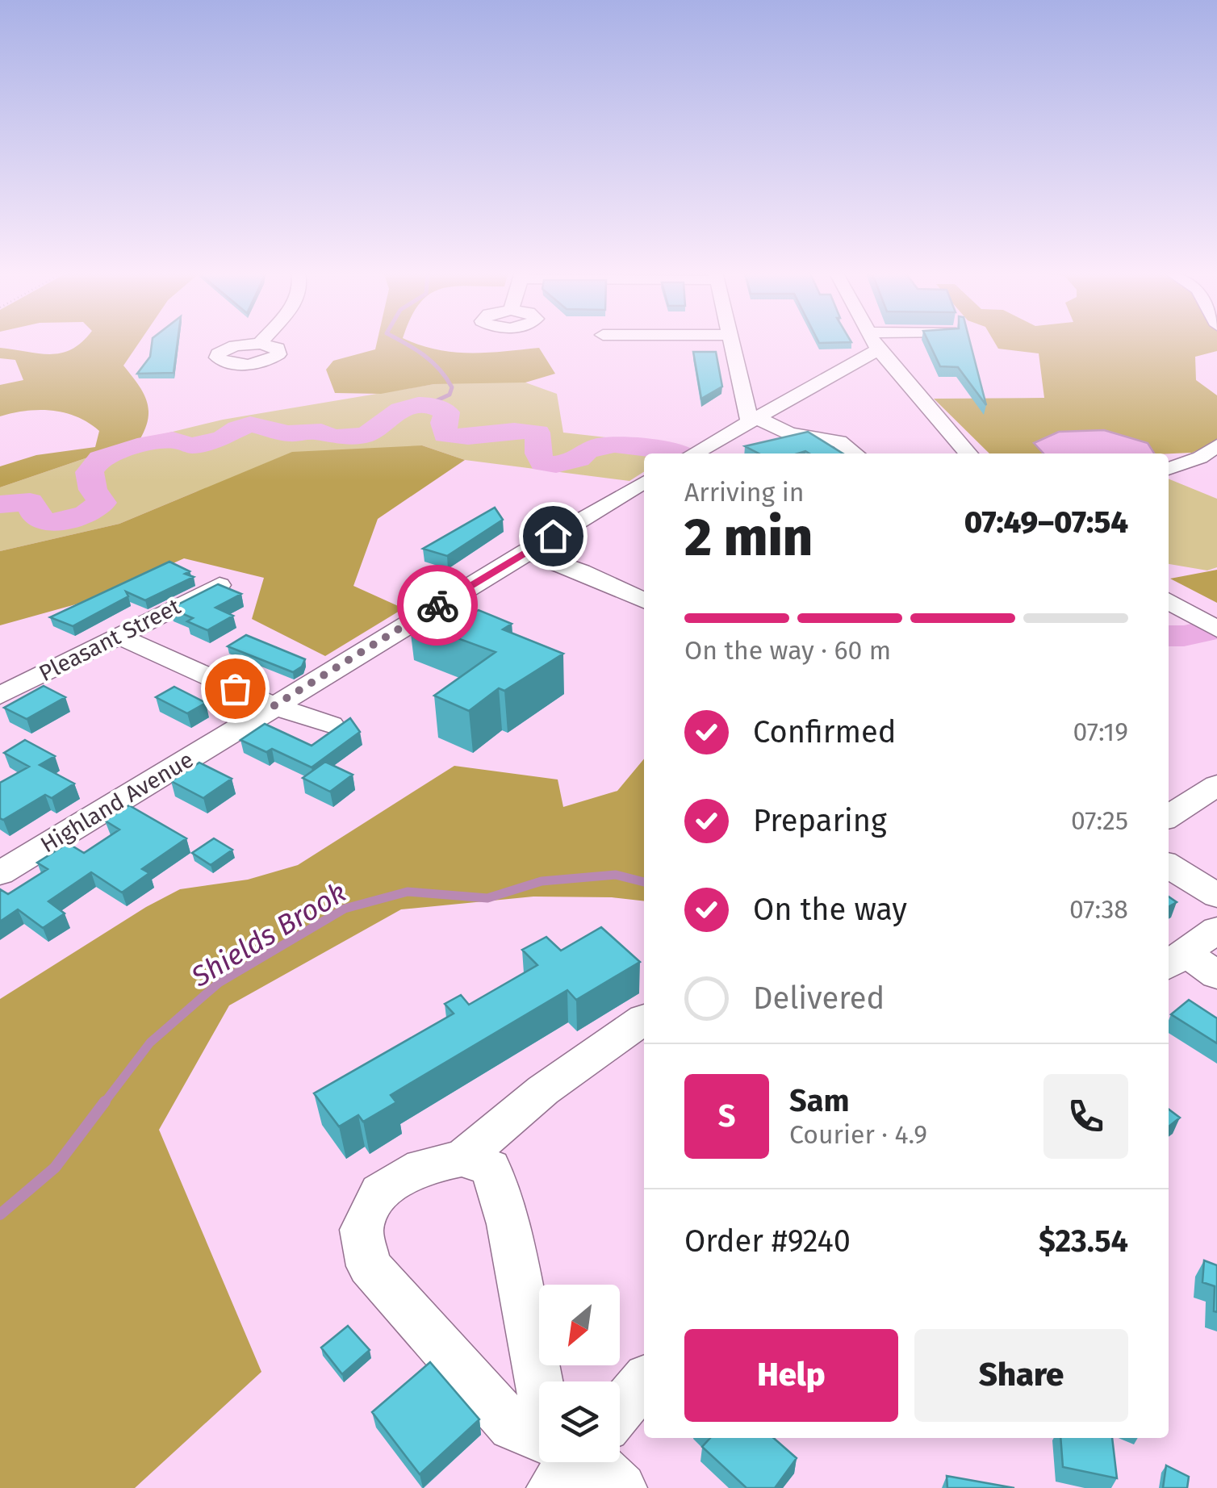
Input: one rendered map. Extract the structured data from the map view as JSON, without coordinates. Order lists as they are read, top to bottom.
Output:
{
  "streets": {
    "street": ["Pleasant Street", "Highland Avenue"]
  },
  "water": ["Shields Brook"],
  "north": "bottom left",
  "page": {
    "heading": ["2 min", "Arriving in", "07:49–07:54"],
    "panel": [
      "Sam",
      "Courier · 4.9",
      "Order #9240",
      "$23.54"
    ],
    "bar": "On the way · 60 m",
    "list": [
      ["Confirmed", "07:19"],
      ["Preparing", "07:25"],
      ["On the way", "07:38"],
      "Delivered"
    ],
    "round": "S",
    "buttons": ["Help", "Share"]
  }
}
